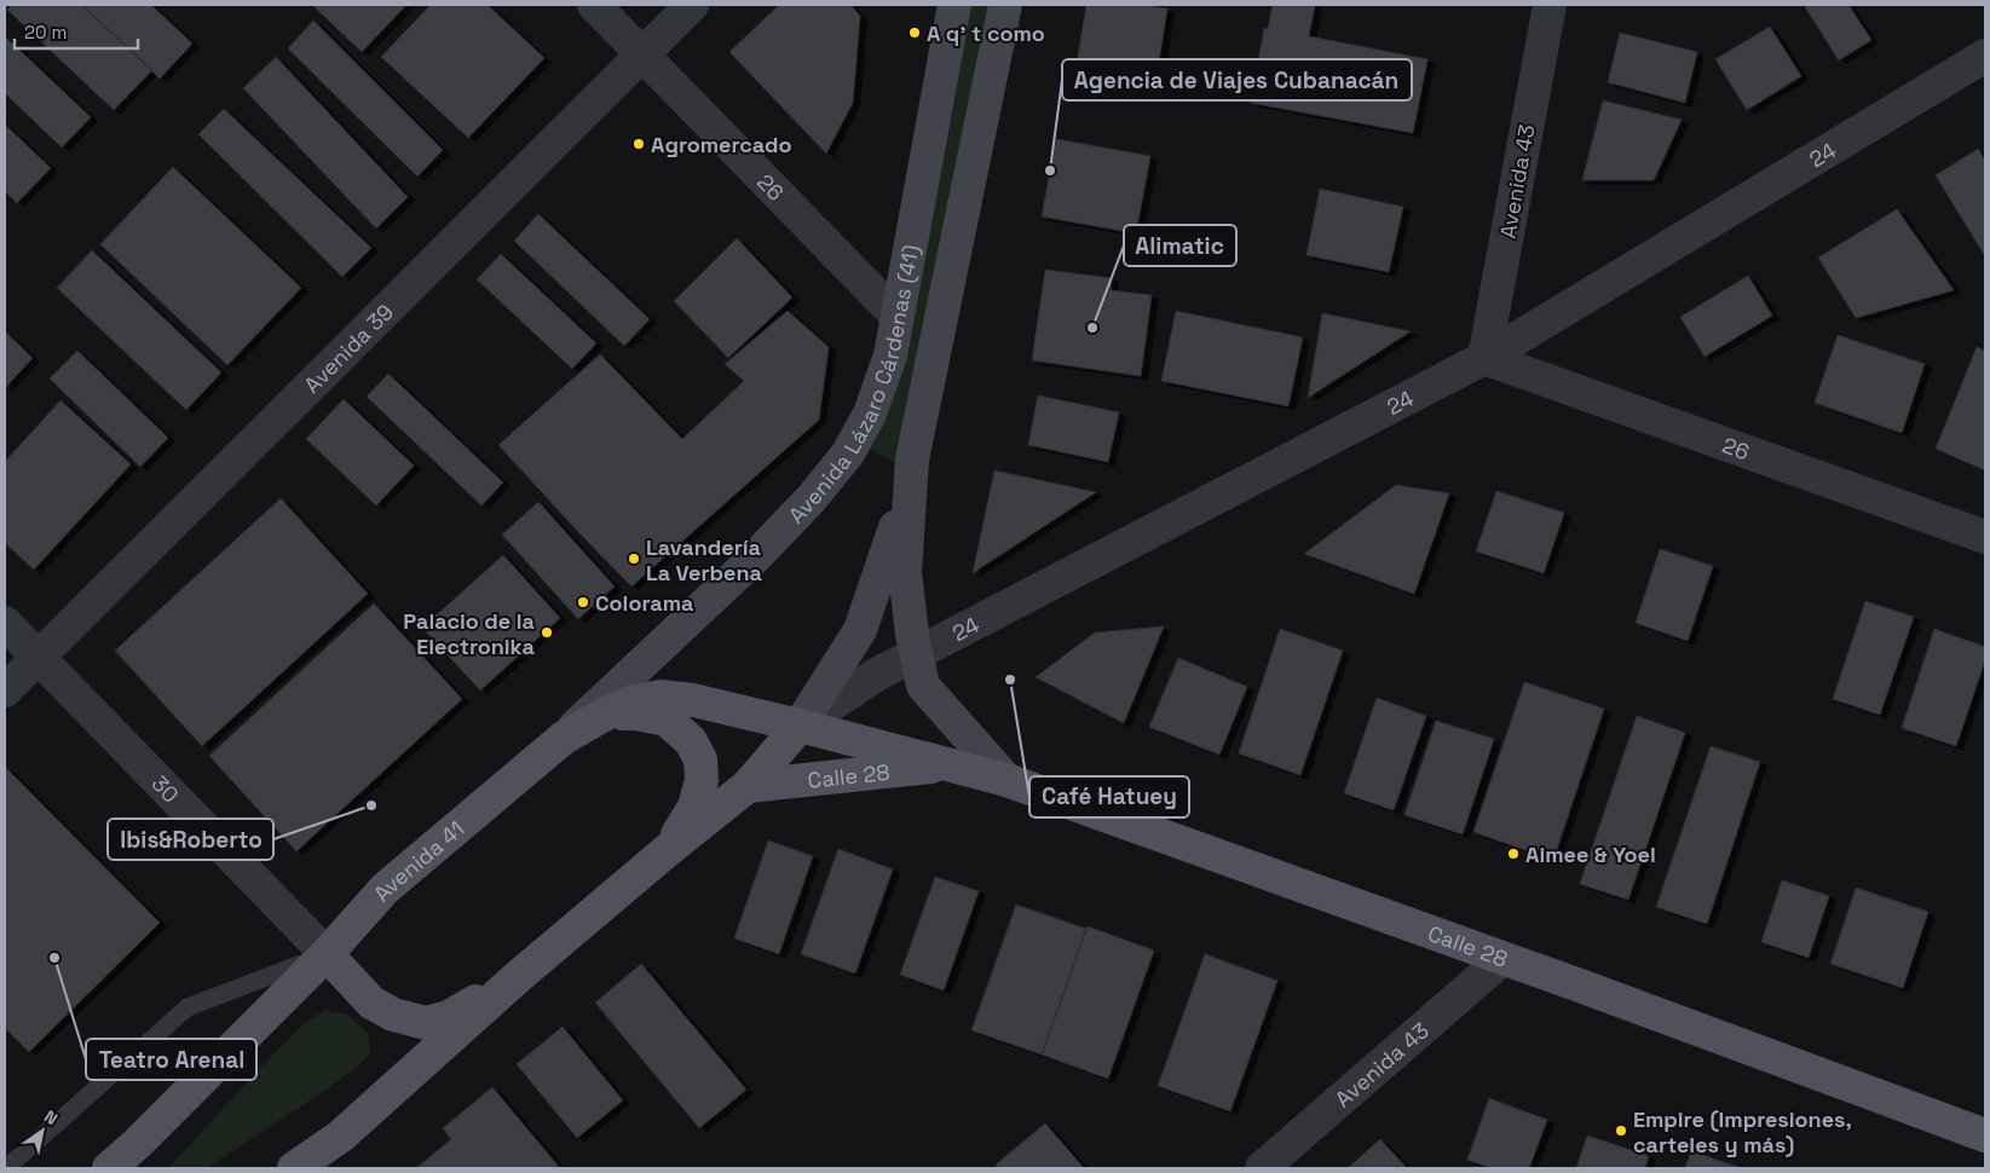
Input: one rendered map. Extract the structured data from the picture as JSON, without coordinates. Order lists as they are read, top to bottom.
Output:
{
  "streets": {
    "main road": ["Avenida Lázaro Cárdenas (41)", "Calle 28", "Avenida 41"],
    "street": [
      "24",
      "Avenida 43",
      "26",
      "Avenida 39",
      "30"
    ]
  },
  "crossings": [
    ["24", "Avenida 43"],
    ["24", "26"],
    ["24", "Calle 28"],
    ["24", "Avenida 41"],
    ["Avenida 43", "26"],
    ["Avenida 43", "Calle 28"],
    ["26", "Avenida 39"],
    ["26", "Avenida Lázaro Cárdenas (41)"],
    ["Avenida 39", "30"],
    ["Avenida Lázaro Cárdenas (41)", "Avenida 41"],
    ["Calle 28", "Avenida 41"],
    ["30", "Avenida 41"]
  ],
  "places": [
    "A q' t como",
    "Agromercado",
    "Agencia de Viajes Cubanacán",
    "Alimatic",
    "Lavandería La Verbena",
    "Colorama",
    "Palacio de la Electronika",
    "Café Hatuey",
    "Ibis&Roberto",
    "Aimee & Yoel",
    "Teatro Arenal",
    "Empire (Impresiones, carteles y más)"
  ],
  "scale_bar": "20 m",
  "north": "top right"
}
